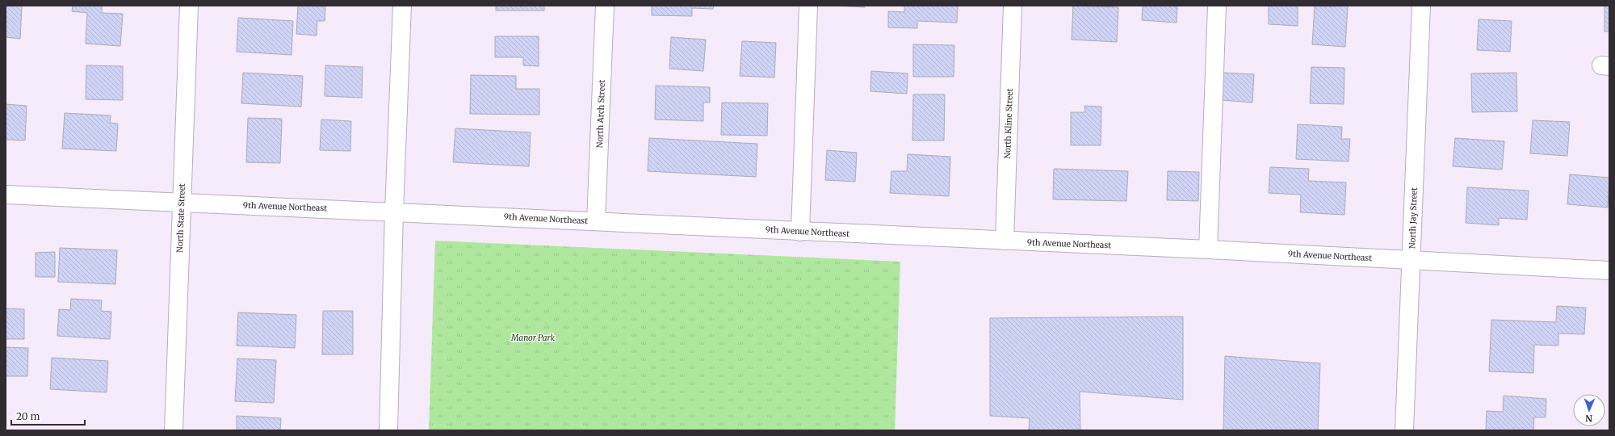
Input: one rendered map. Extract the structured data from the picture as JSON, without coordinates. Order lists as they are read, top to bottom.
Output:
{
  "streets": {
    "street": [
      "North Arch Street",
      "North Kline Street",
      "9th Avenue Northeast",
      "North State Street",
      "North Jay Street"
    ]
  },
  "crossings": [
    ["North Arch Street", "9th Avenue Northeast"],
    ["North Kline Street", "9th Avenue Northeast"],
    ["9th Avenue Northeast", "North State Street"],
    ["9th Avenue Northeast", "North Jay Street"]
  ],
  "parks": ["Manor Park"],
  "scale_bar": "20 m",
  "north": "bottom"
}
